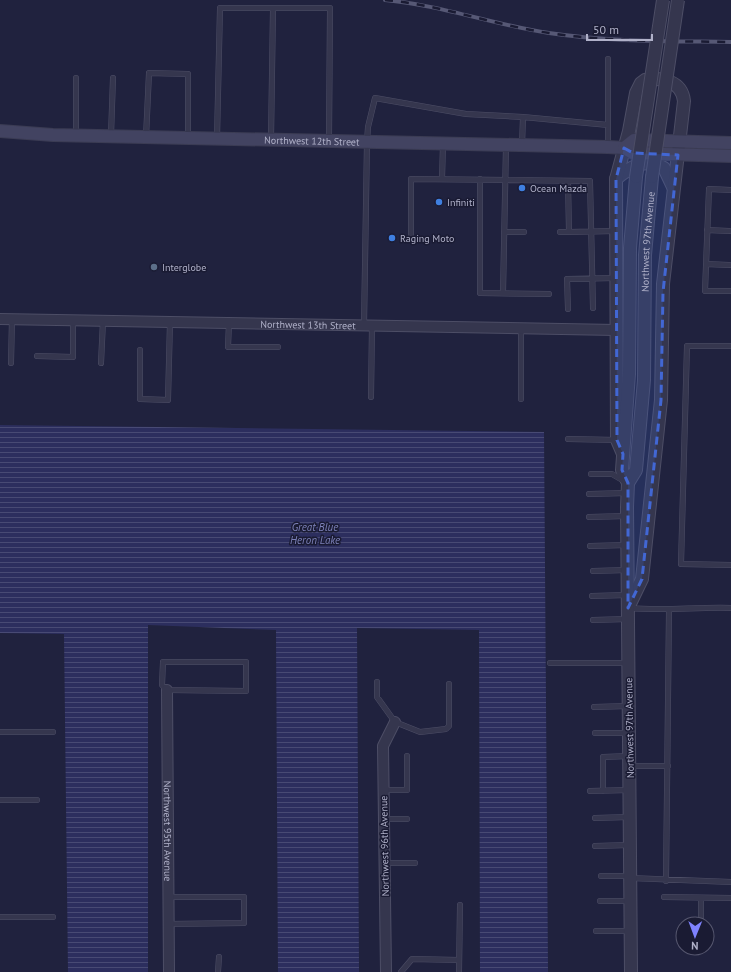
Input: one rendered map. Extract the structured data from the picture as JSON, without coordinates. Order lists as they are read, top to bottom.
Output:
{
  "streets": {
    "main road": ["Northwest 12th Street"],
    "street": [
      "Northwest 97th Avenue",
      "Northwest 13th Street",
      "Northwest 95th Avenue",
      "Northwest 96th Avenue"
    ]
  },
  "water": ["Great Blue Heron Lake"],
  "places": [
    "Ocean Mazda",
    "Infiniti",
    "Raging Moto",
    "Interglobe"
  ],
  "scale_bar": "50 m",
  "north": "bottom"
}
